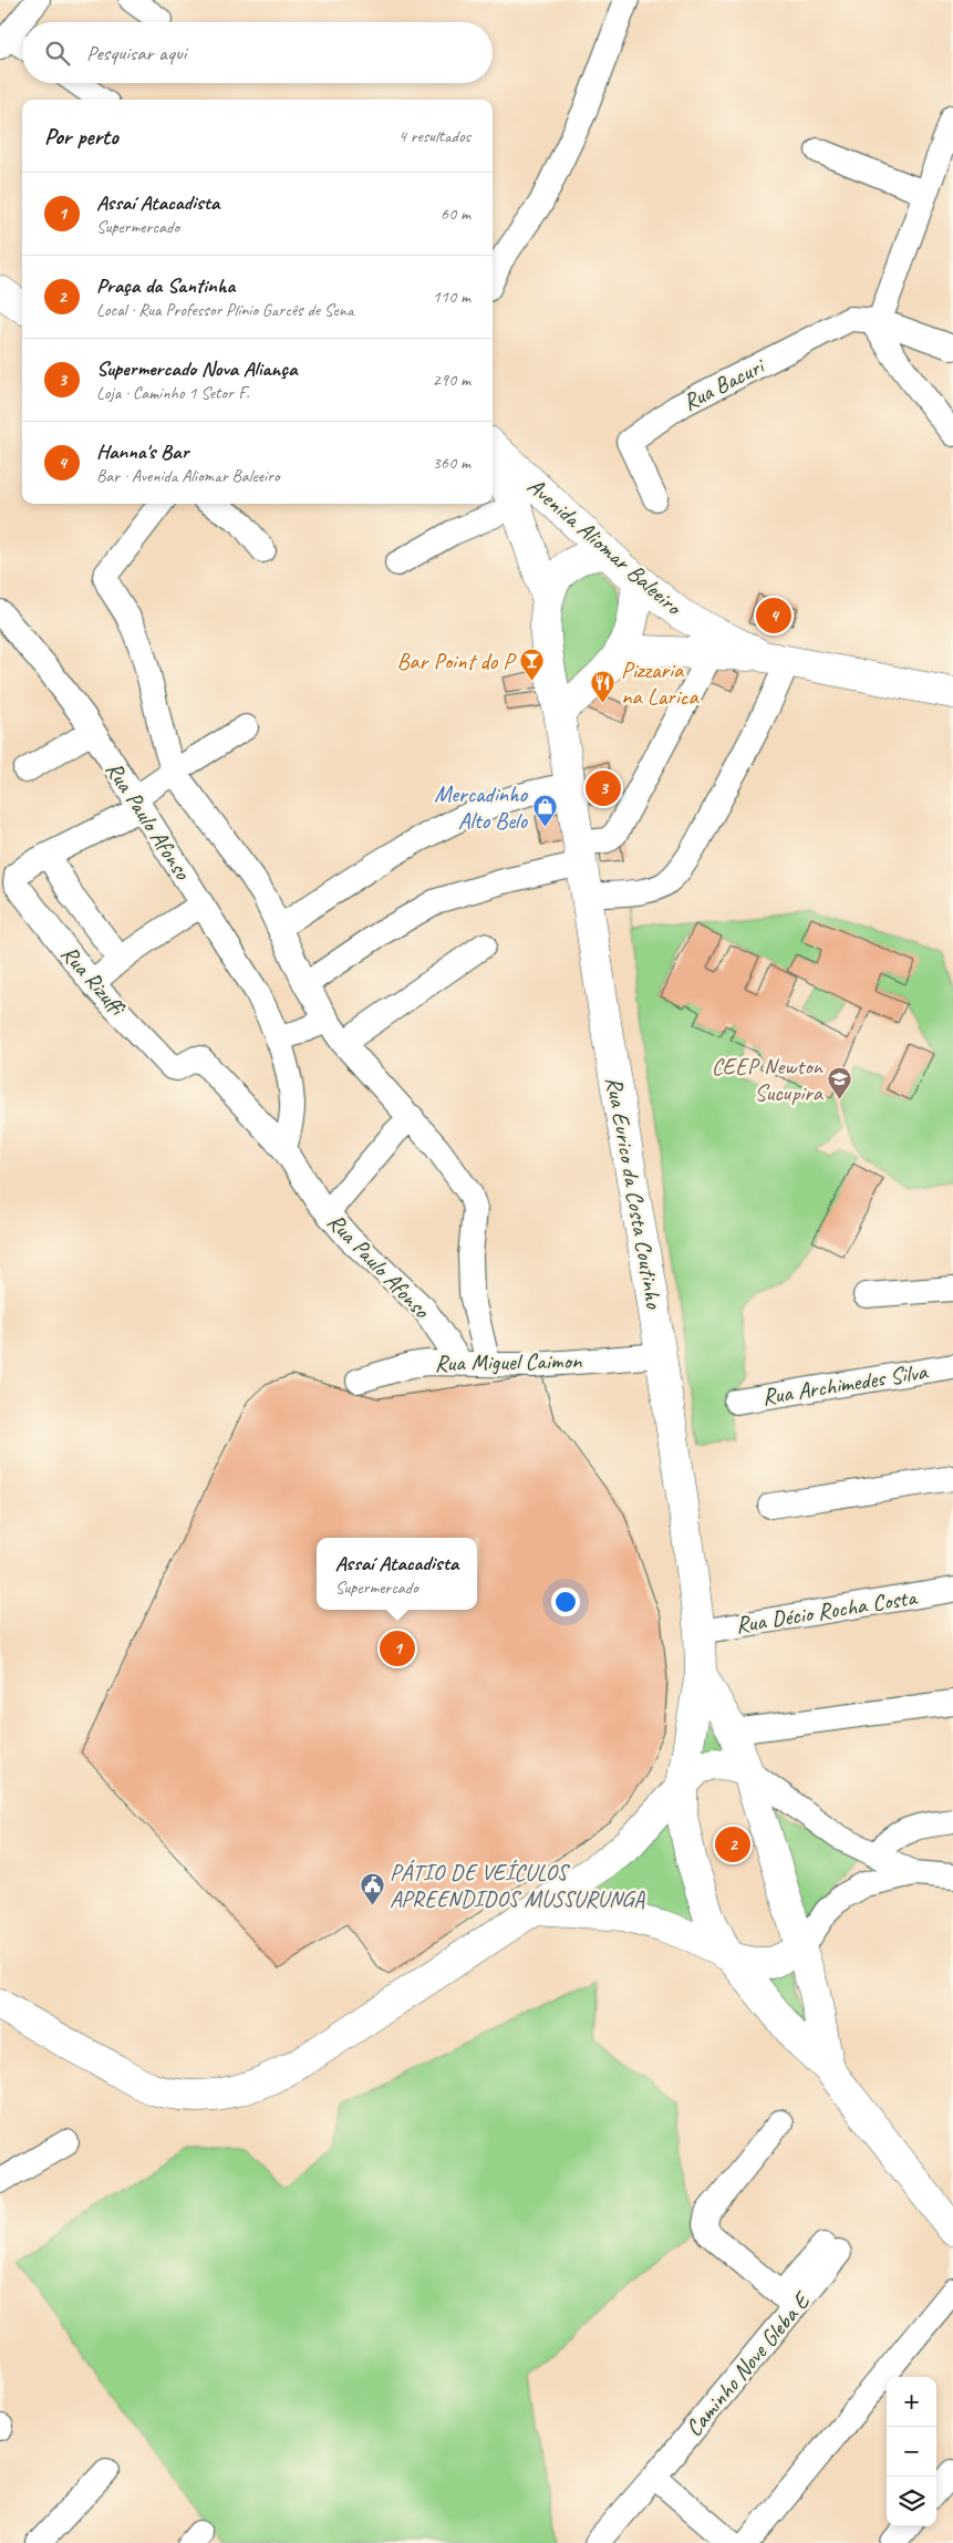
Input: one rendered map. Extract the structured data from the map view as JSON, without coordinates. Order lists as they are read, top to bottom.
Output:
{
  "streets": {
    "main road": ["Avenida Aliomar Baleeiro", "Rua Eurico da Costa Coutinho"],
    "street": [
      "Rua Bacuri",
      "Rua Paulo Afonso",
      "Rua Rizuffi",
      "Rua Miguel Caimon",
      "Rua Archimedes Silva",
      "Rua Décio Rocha Costa",
      "Caminho Nove Gleba E"
    ]
  },
  "crossings": [
    ["Avenida Aliomar Baleeiro", "Rua Eurico da Costa Coutinho"],
    ["Rua Paulo Afonso", "Rua Rizuffi"],
    ["Rua Paulo Afonso", "Rua Miguel Caimon"],
    ["Rua Eurico da Costa Coutinho", "Rua Miguel Caimon"],
    ["Rua Eurico da Costa Coutinho", "Rua Décio Rocha Costa"]
  ],
  "places": {
    "bar": ["Bar Point do P"],
    "restaurant": ["Pizzaria na Larica"],
    "shop": ["Mercadinho Alto Belo"],
    "school or university": ["CEEP Newton Sucupira"],
    "public building": ["PÁTIO DE VEÍCULOS APREENDIDOS MUSSURUNGA"]
  },
  "page": {
    "search": "Pesquisar aqui",
    "heading": ["Por perto", "4 resultados"],
    "list": [
      {
        "mark": "1",
        "name": "Assaí Atacadista",
        "note": "Supermercado",
        "value": "60 m"
      },
      {
        "mark": "2",
        "name": "Praça da Santinha",
        "note": "Local · Rua Professor Plínio Garcês de Sena",
        "value": "110 m"
      },
      {
        "mark": "3",
        "name": "Supermercado Nova Aliança",
        "note": "Loja · Caminho 1 Setor F.",
        "value": "290 m"
      },
      {
        "mark": "4",
        "name": "Hanna's Bar",
        "note": "Bar · Avenida Aliomar Baleeiro",
        "value": "360 m"
      }
    ],
    "pins": [
      "4",
      "3",
      "1",
      "2"
    ],
    "popup": ["Assaí Atacadista", "Supermercado"],
    "map_buttons": ["+", "−"]
  }
}
